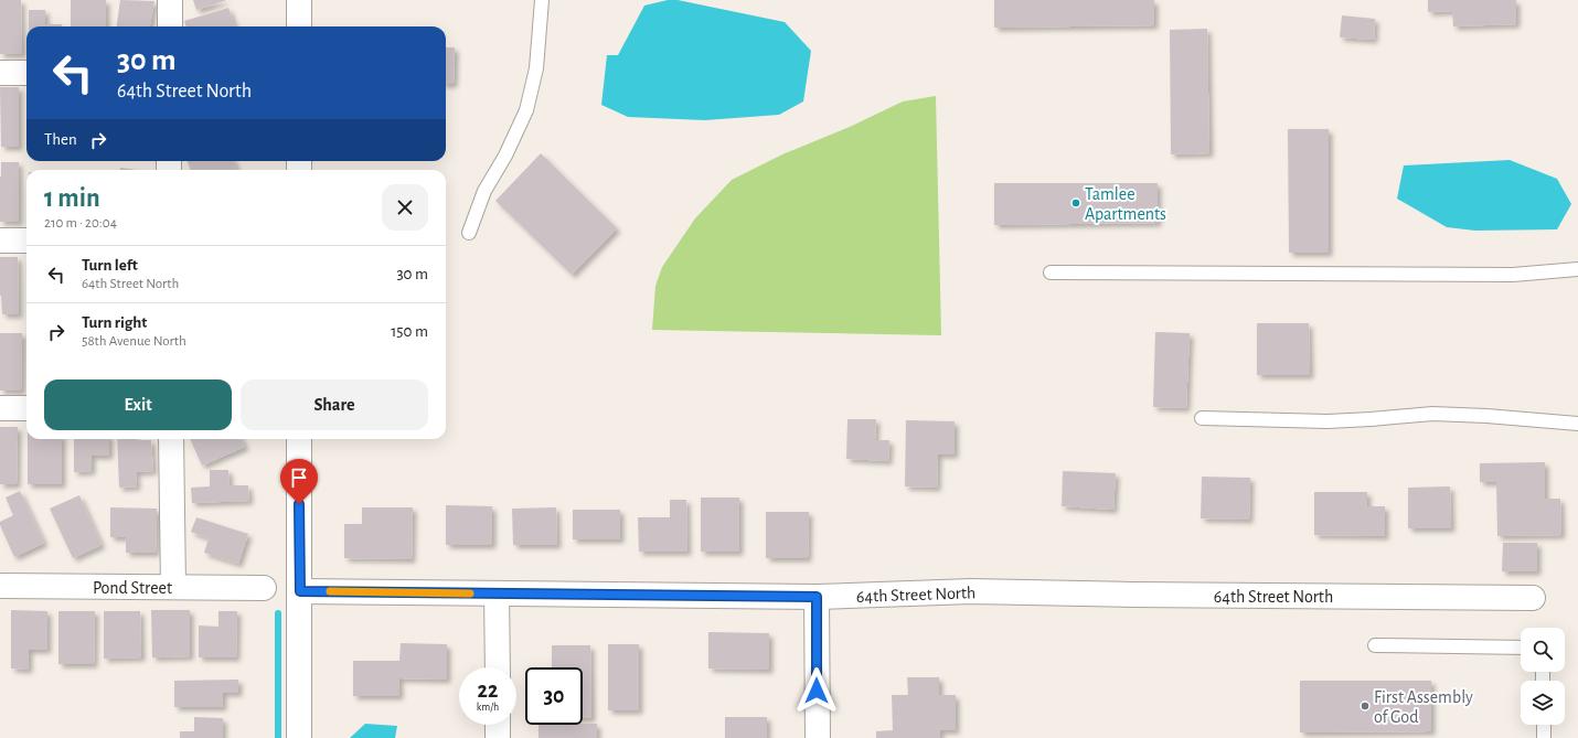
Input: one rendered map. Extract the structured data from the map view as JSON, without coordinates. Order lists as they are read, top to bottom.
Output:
{
  "streets": {
    "street": ["Pond Street", "64th Street North"]
  },
  "places": ["Tamlee Apartments", "First Assembly of God"],
  "page": {
    "turn": ["30 m", "64th Street North"],
    "then": "Then",
    "heading": ["1 min", "210 m · 20:04"],
    "list": [
      {
        "name": "Turn left",
        "note": "64th Street North",
        "value": "30 m"
      },
      {
        "name": "Turn right",
        "note": "58th Avenue North",
        "value": "150 m"
      }
    ],
    "buttons": ["Exit", "Share"],
    "speed": "22 km/h",
    "limit": "30"
  }
}
